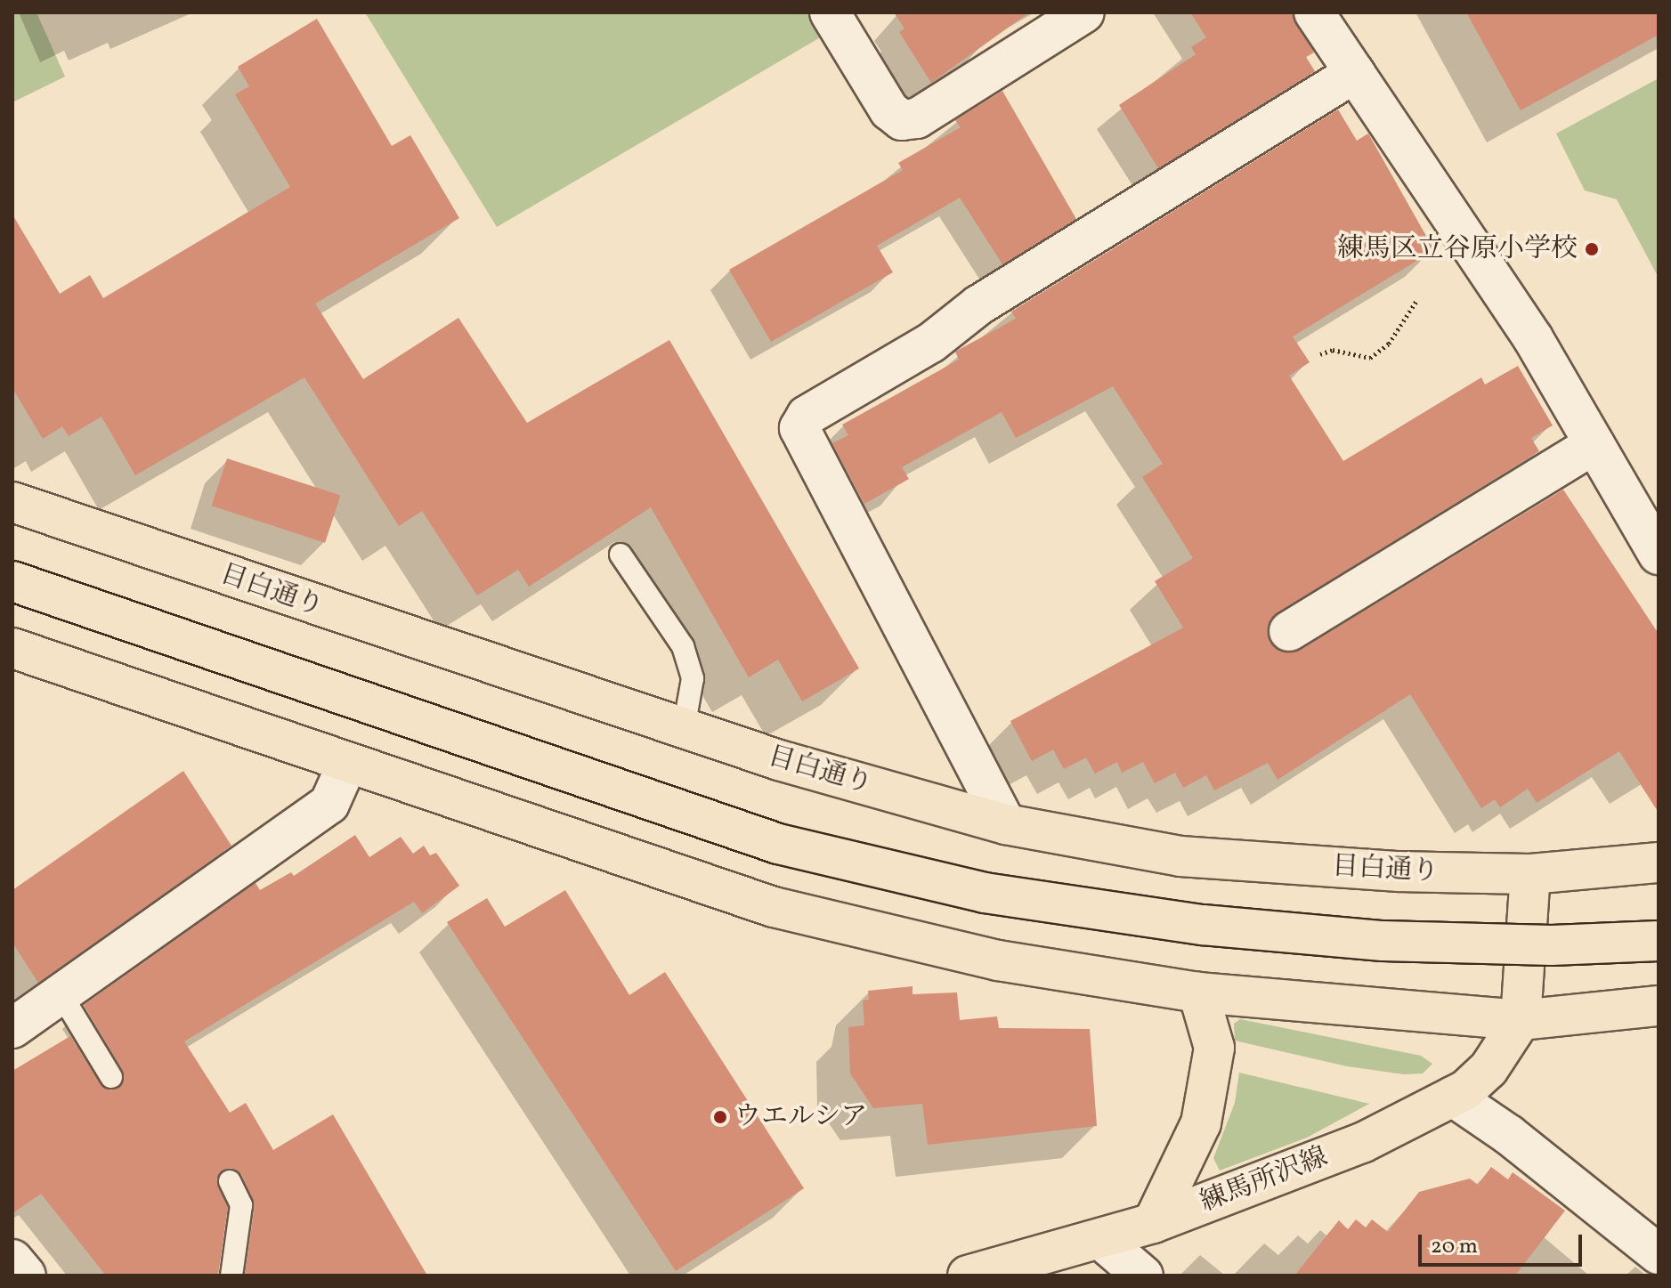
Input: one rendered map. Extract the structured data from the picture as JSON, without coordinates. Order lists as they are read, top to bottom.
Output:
{
  "streets": {
    "main road": ["目白通り", "練馬所沢線"]
  },
  "places": ["練馬区立谷原小学校", "ウエルシア"],
  "scale_bar": "20 m"
}
